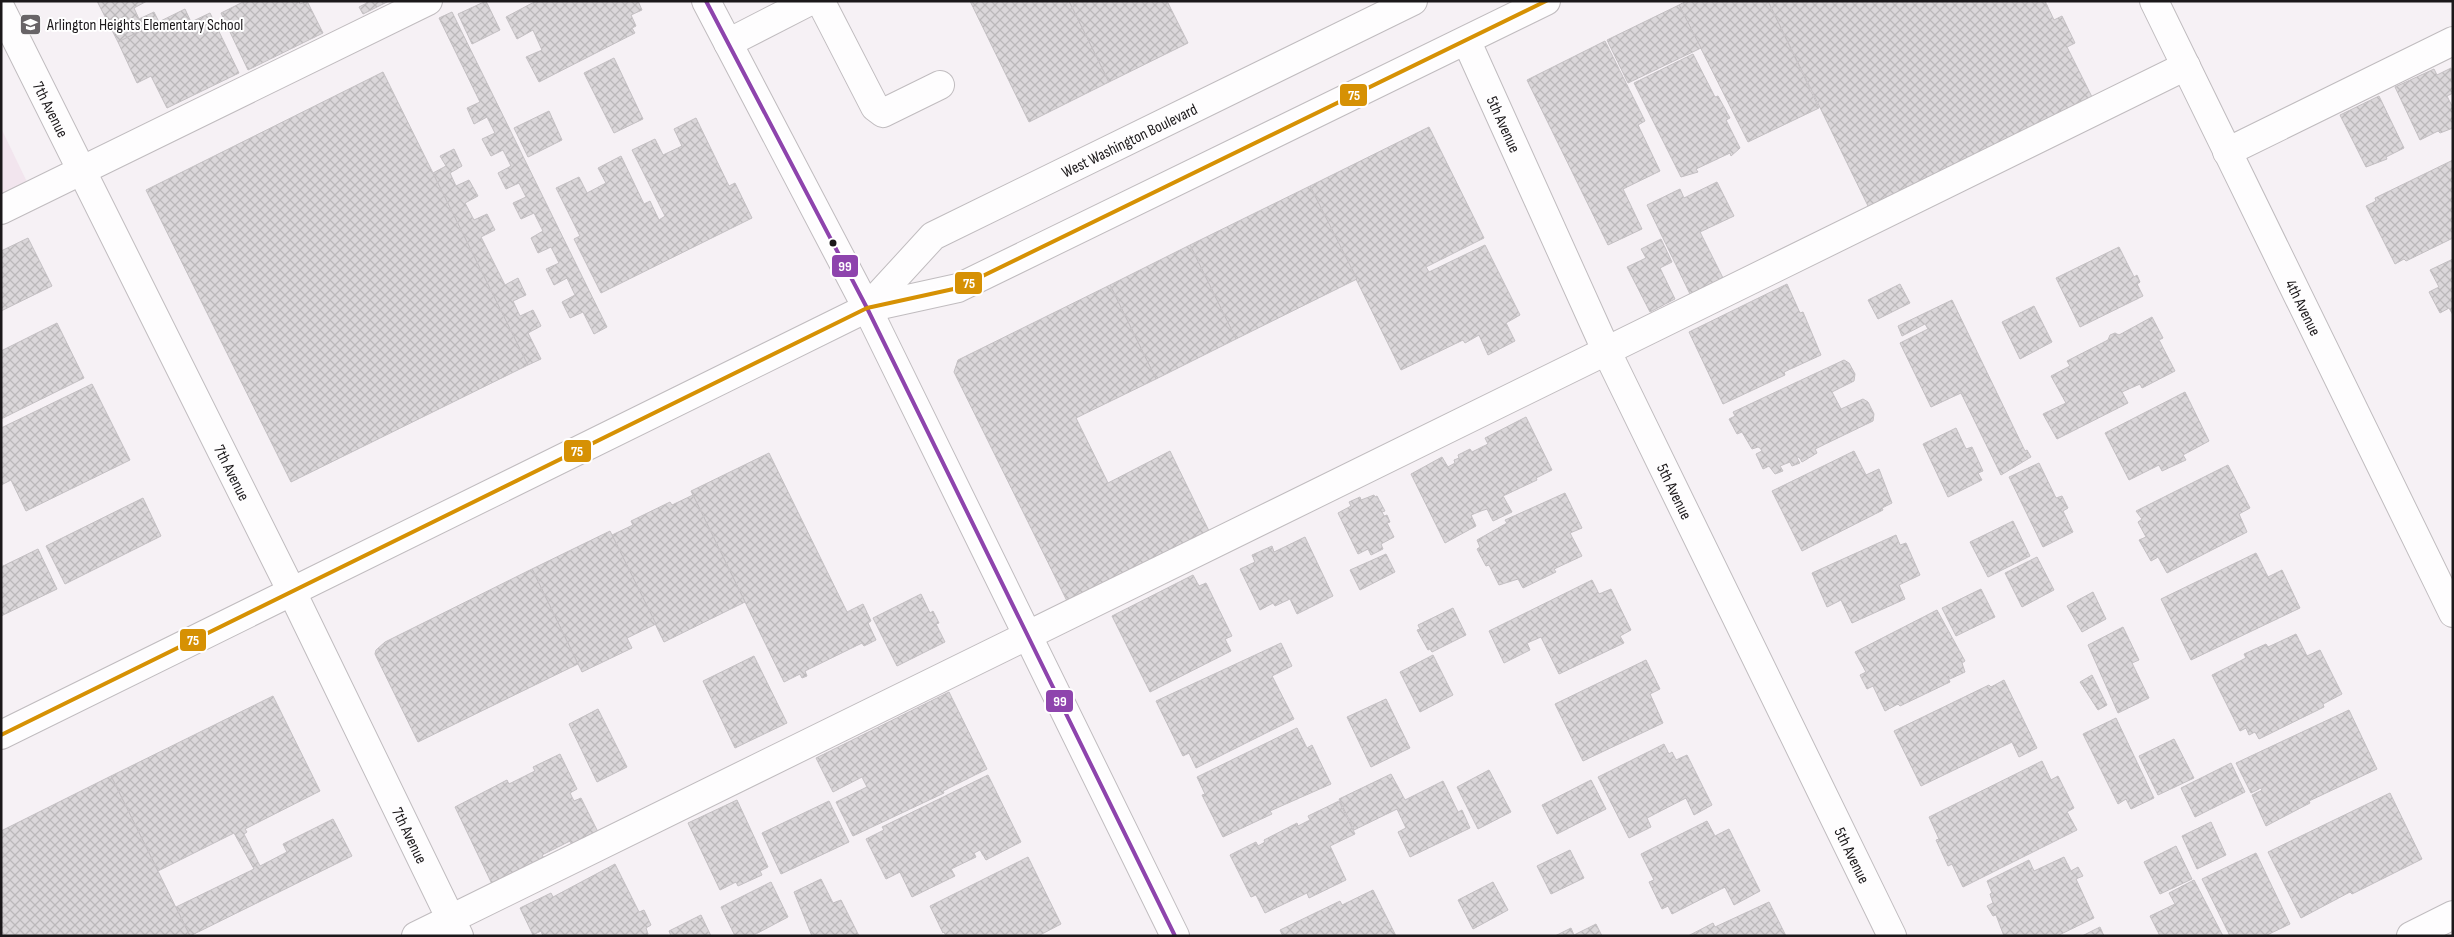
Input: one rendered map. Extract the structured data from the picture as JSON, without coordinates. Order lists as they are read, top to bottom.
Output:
{
  "streets": {
    "street": [
      "7th Avenue",
      "5th Avenue",
      "West Washington Boulevard",
      "4th Avenue"
    ]
  },
  "crossings": [
    ["7th Avenue", "West Washington Boulevard"],
    ["5th Avenue", "West Washington Boulevard"]
  ],
  "places": {
    "school or university": ["Arlington Heights Elementary School"]
  },
  "lines": ["transit line 99", "transit line 75"]
}
